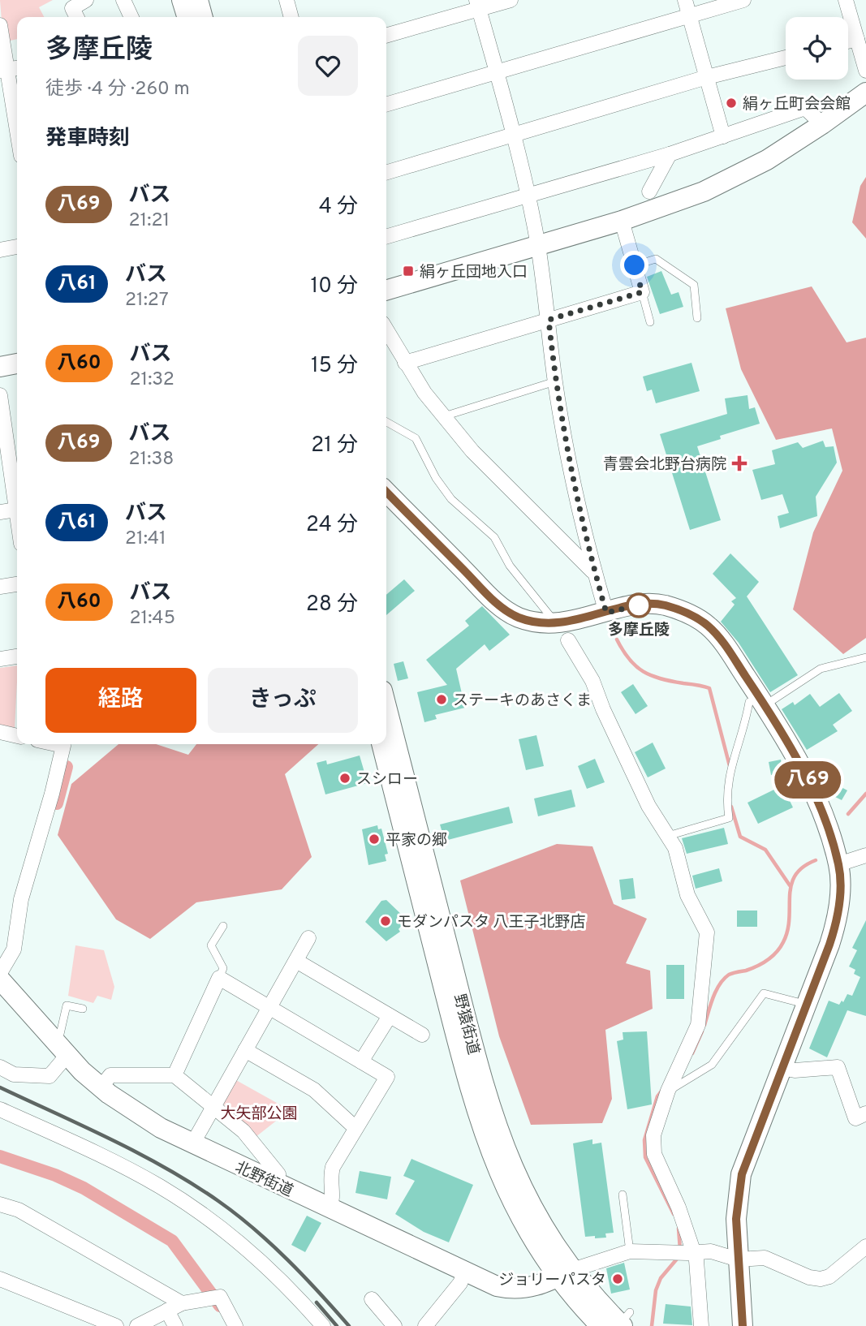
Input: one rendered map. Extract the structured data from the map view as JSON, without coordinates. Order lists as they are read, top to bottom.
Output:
{
  "streets": {
    "main road": ["野猿街道", "北野街道"]
  },
  "crossings": [
    ["野猿街道", "北野街道"]
  ],
  "parks": ["大矢部公園"],
  "places": {
    "other": [
      "絹ヶ丘町会会館",
      "多摩丘陵",
      "ステーキのあさくま",
      "スシロー",
      "平家の郷",
      "モダンパスタ 八王子北野店",
      "ジョリーパスタ"
    ],
    "transit": ["絹ヶ丘団地入口"],
    "health": ["青雲会北野台病院"]
  },
  "lines": ["bus line 八69"],
  "page": {
    "on_map": "八69",
    "heading": [
      ["多摩丘陵", "徒歩 · 4 分 · 260 m"],
      "発車時刻"
    ],
    "list": [
      {
        "mark": "八69",
        "name": "バス",
        "note": "21:21",
        "value": "4 分"
      },
      {
        "mark": "八61",
        "name": "バス",
        "note": "21:27",
        "value": "10 分"
      },
      {
        "mark": "八60",
        "name": "バス",
        "note": "21:32",
        "value": "15 分"
      },
      {
        "mark": "八69",
        "name": "バス",
        "note": "21:38",
        "value": "21 分"
      },
      {
        "mark": "八61",
        "name": "バス",
        "note": "21:41",
        "value": "24 分"
      },
      {
        "mark": "八60",
        "name": "バス",
        "note": "21:45",
        "value": "28 分"
      }
    ],
    "buttons": ["経路", "きっぷ"]
  }
}
